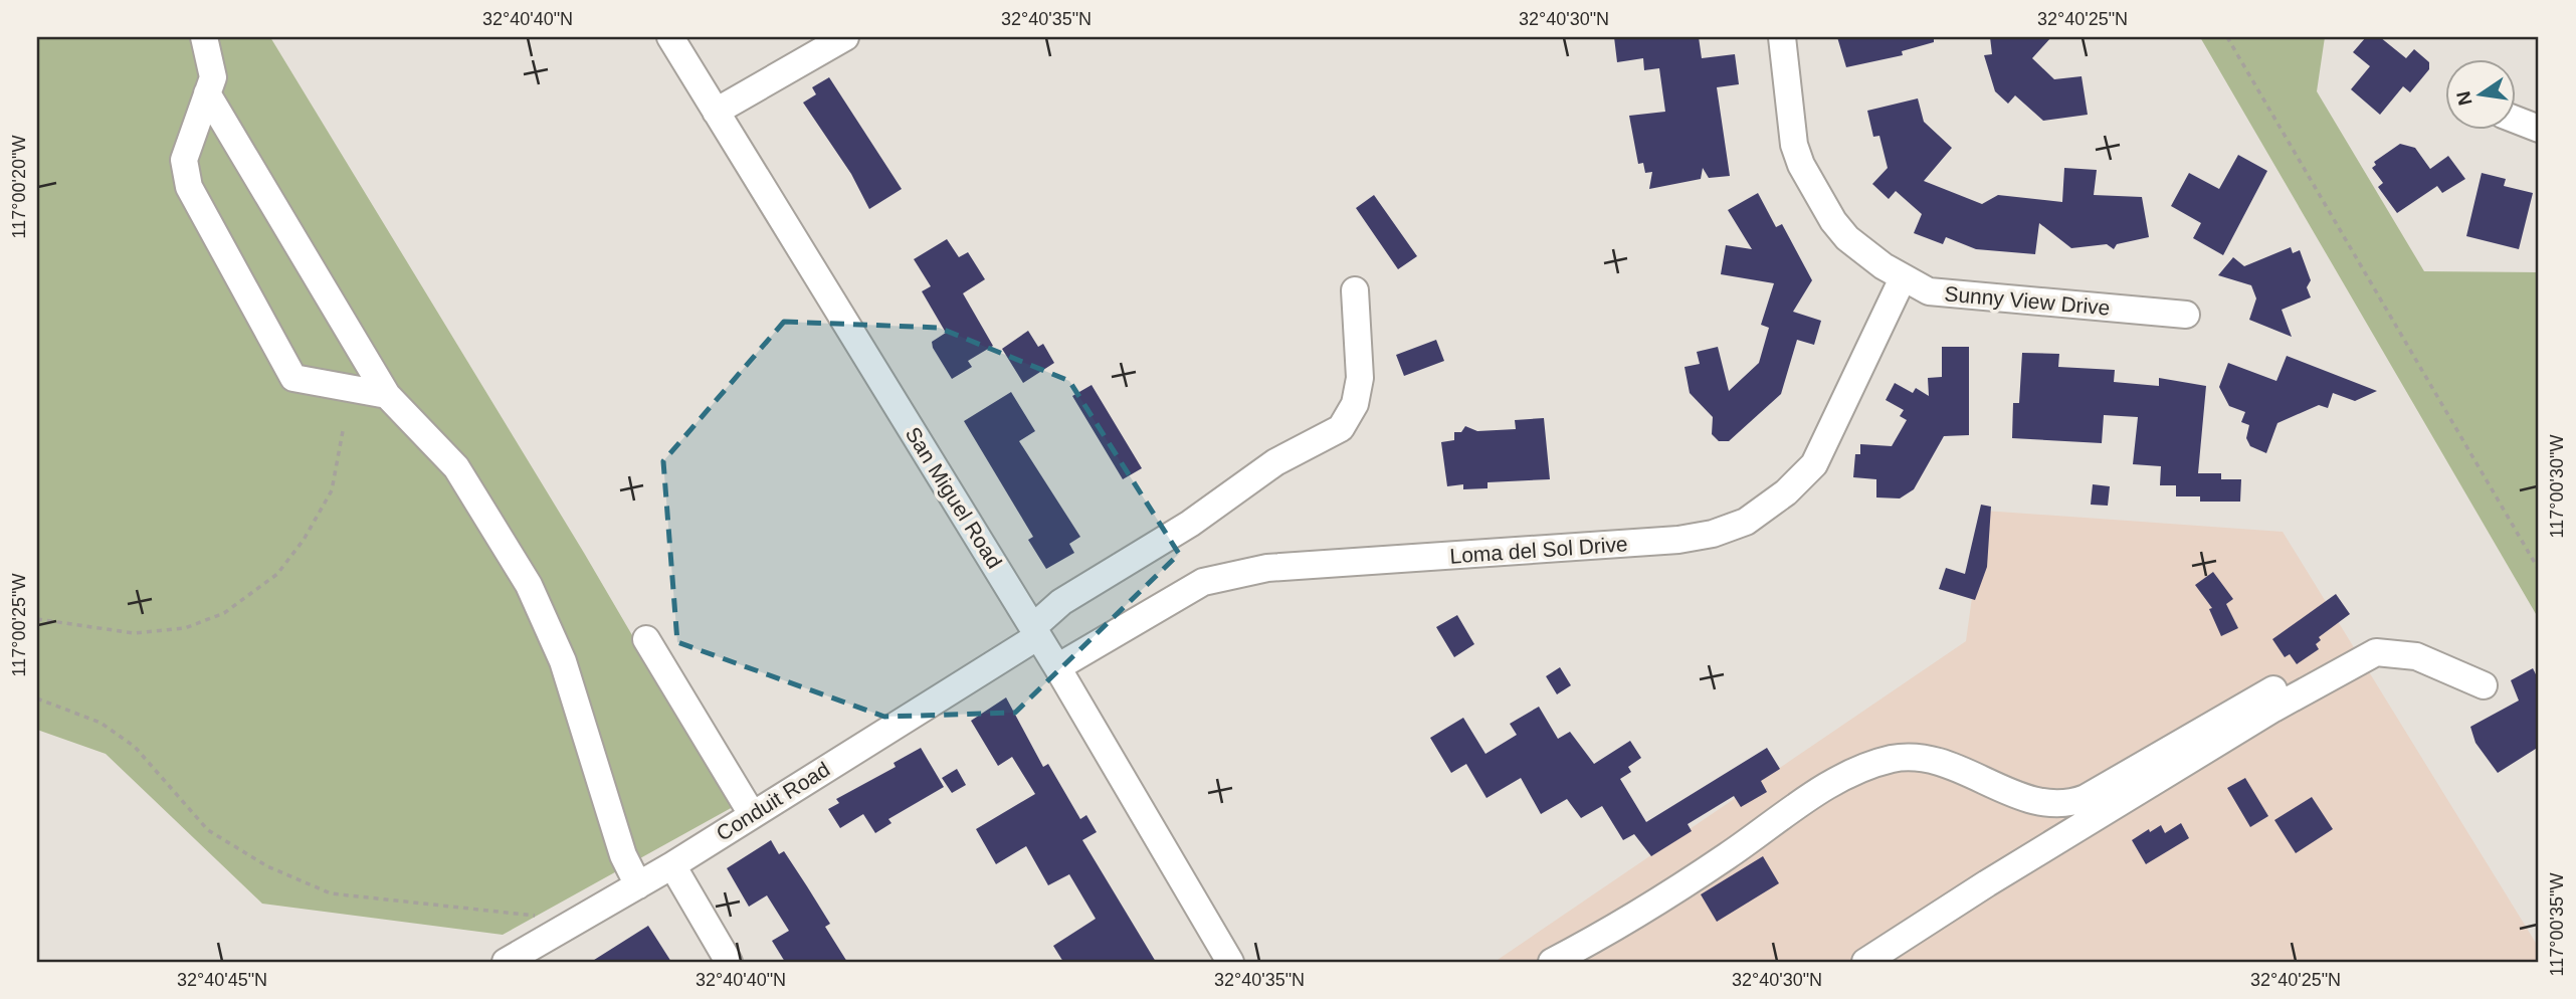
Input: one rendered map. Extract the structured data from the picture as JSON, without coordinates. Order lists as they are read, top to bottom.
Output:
{
  "streets": {
    "street": [
      "Sunny View Drive",
      "San Miguel Road",
      "Loma del Sol Drive",
      "Conduit Road"
    ]
  },
  "crossings": [
    ["Sunny View Drive", "Loma del Sol Drive"],
    ["San Miguel Road", "Loma del Sol Drive"],
    ["San Miguel Road", "Conduit Road"]
  ],
  "north": "left",
  "coordinates": [
    "32°40'40\"N",
    "32°40'35\"N",
    "32°40'30\"N",
    "32°40'25\"N",
    "117°00'20\"W",
    "117°00'30\"W",
    "117°00'25\"W",
    "117°00'35\"W",
    "32°40'45\"N"
  ]
}
